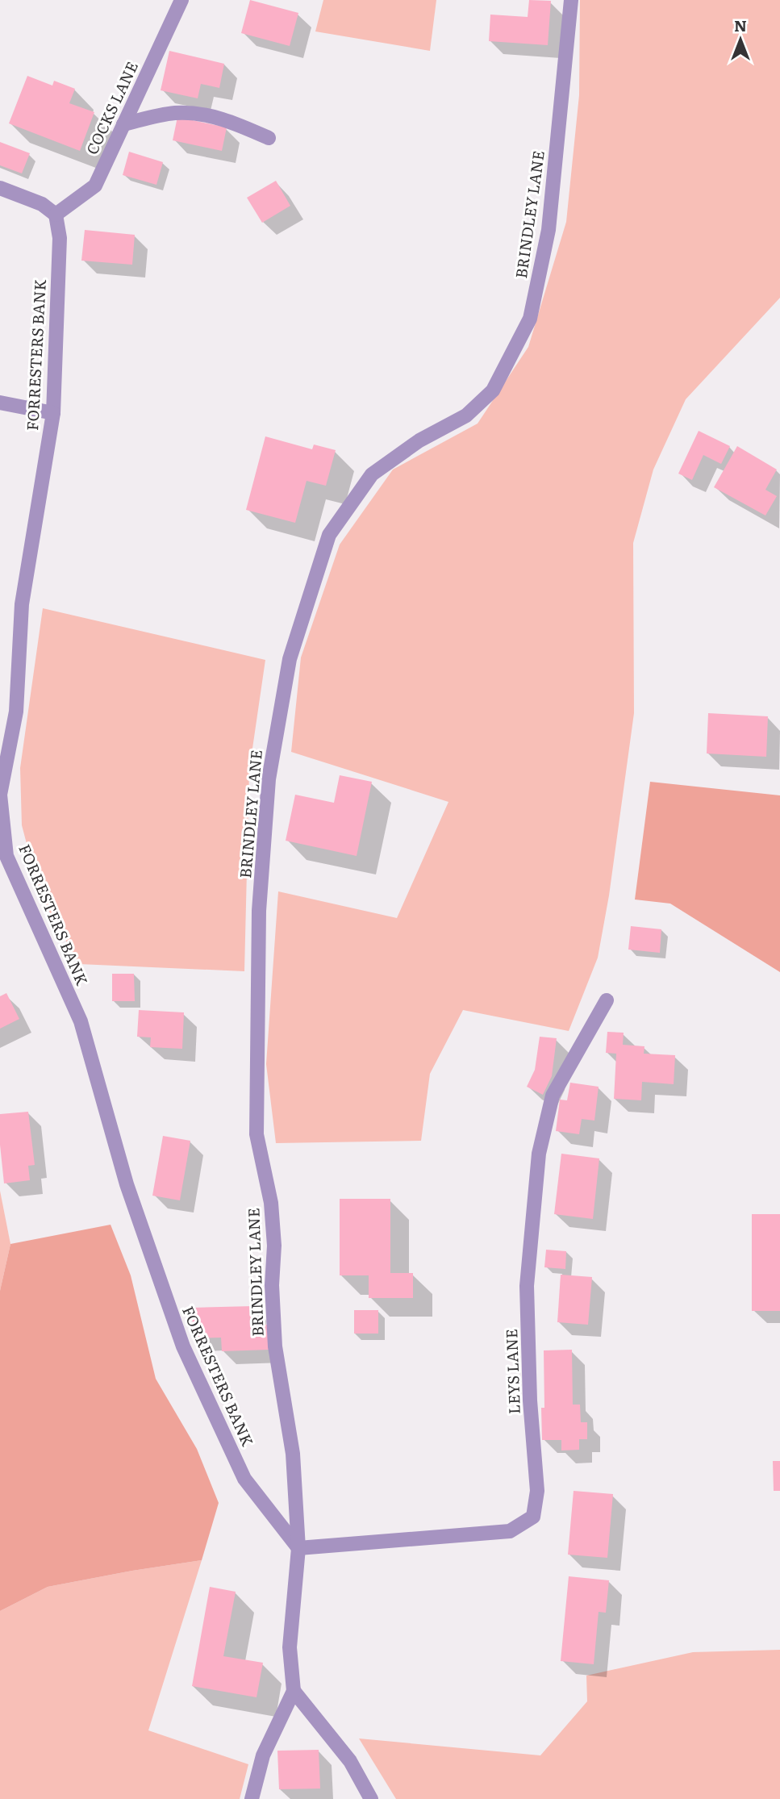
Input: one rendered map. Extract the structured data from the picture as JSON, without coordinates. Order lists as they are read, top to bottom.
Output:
{
  "streets": {
    "street": [
      "COCKS LANE",
      "BRINDLEY LANE",
      "FORRESTERS BANK",
      "LEYS LANE"
    ]
  },
  "crossings": [
    ["COCKS LANE", "FORRESTERS BANK"],
    ["BRINDLEY LANE", "FORRESTERS BANK"],
    ["BRINDLEY LANE", "LEYS LANE"],
    ["FORRESTERS BANK", "LEYS LANE"]
  ],
  "north": "top"
}
